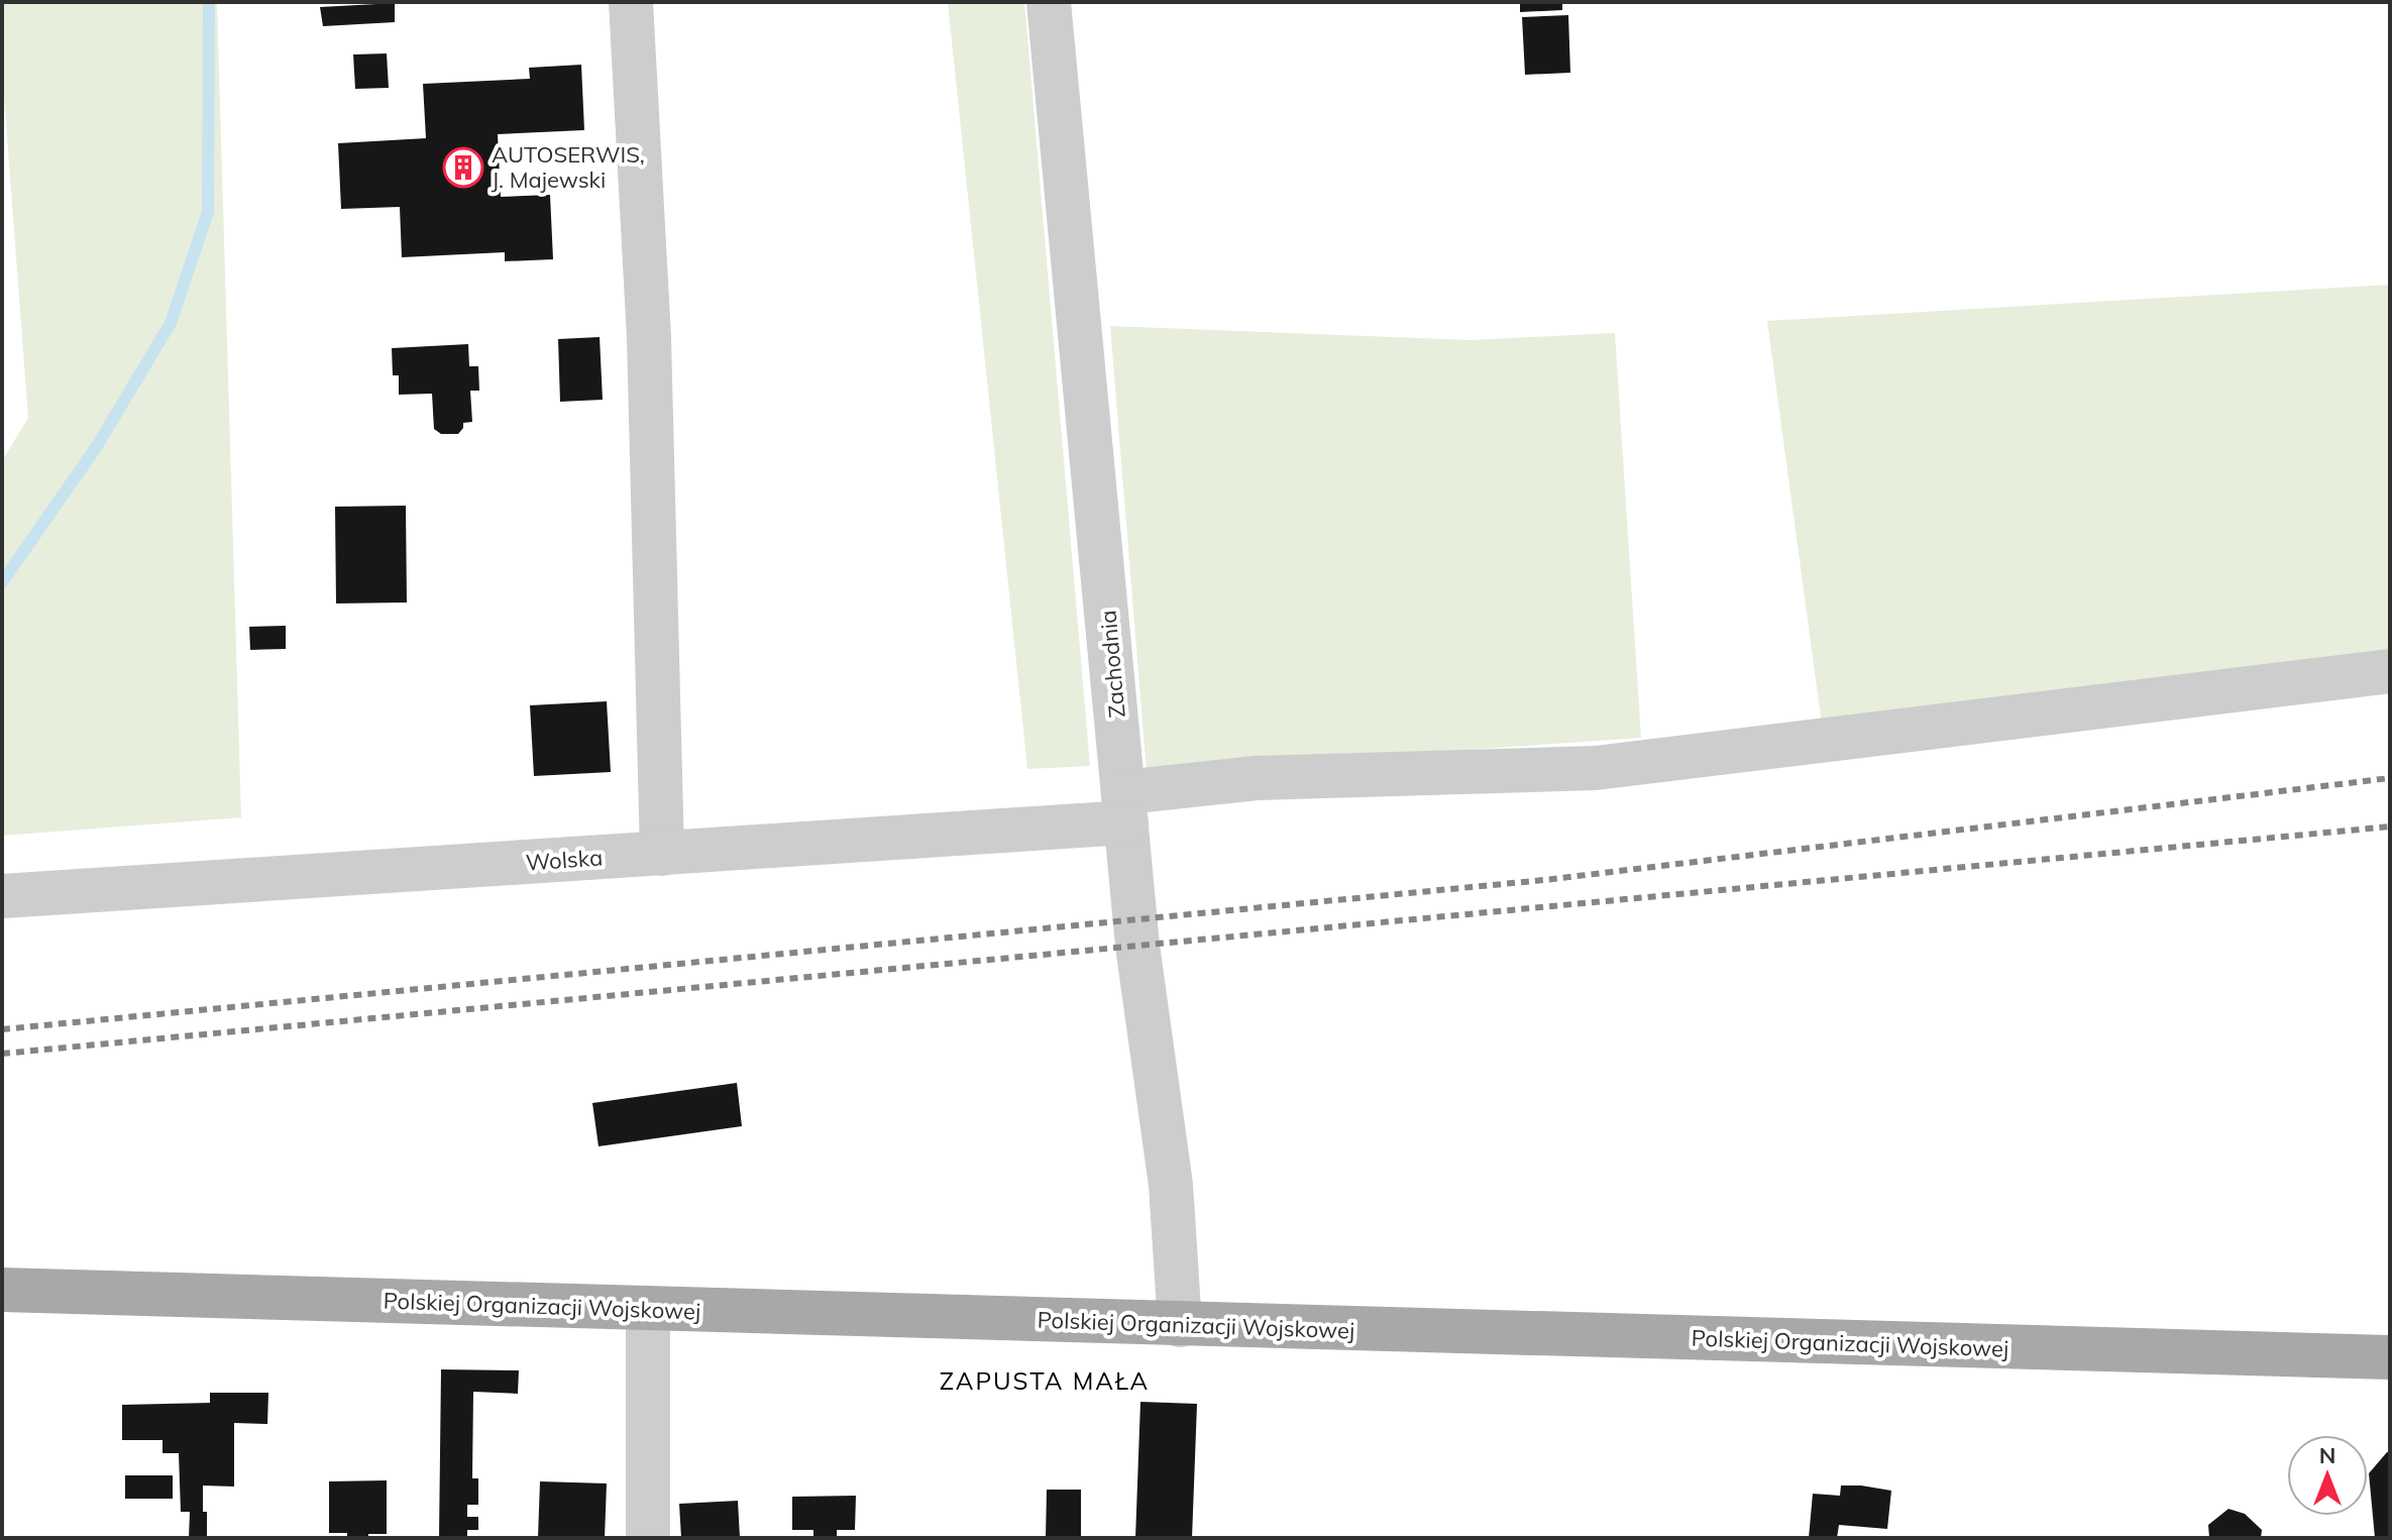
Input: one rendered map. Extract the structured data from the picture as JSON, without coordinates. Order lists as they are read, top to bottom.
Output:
{
  "streets": {
    "main road": ["Polskiej Organizacji Wojskowej"],
    "street": ["Zachodnia", "Wolska"]
  },
  "crossings": [
    ["Zachodnia", "Wolska"],
    ["Zachodnia", "Polskiej Organizacji Wojskowej"]
  ],
  "districts": ["ZAPUSTA MAŁA"],
  "places": {
    "building": ["AUTOSERWIS, J. Majewski"]
  },
  "north": "top"
}
